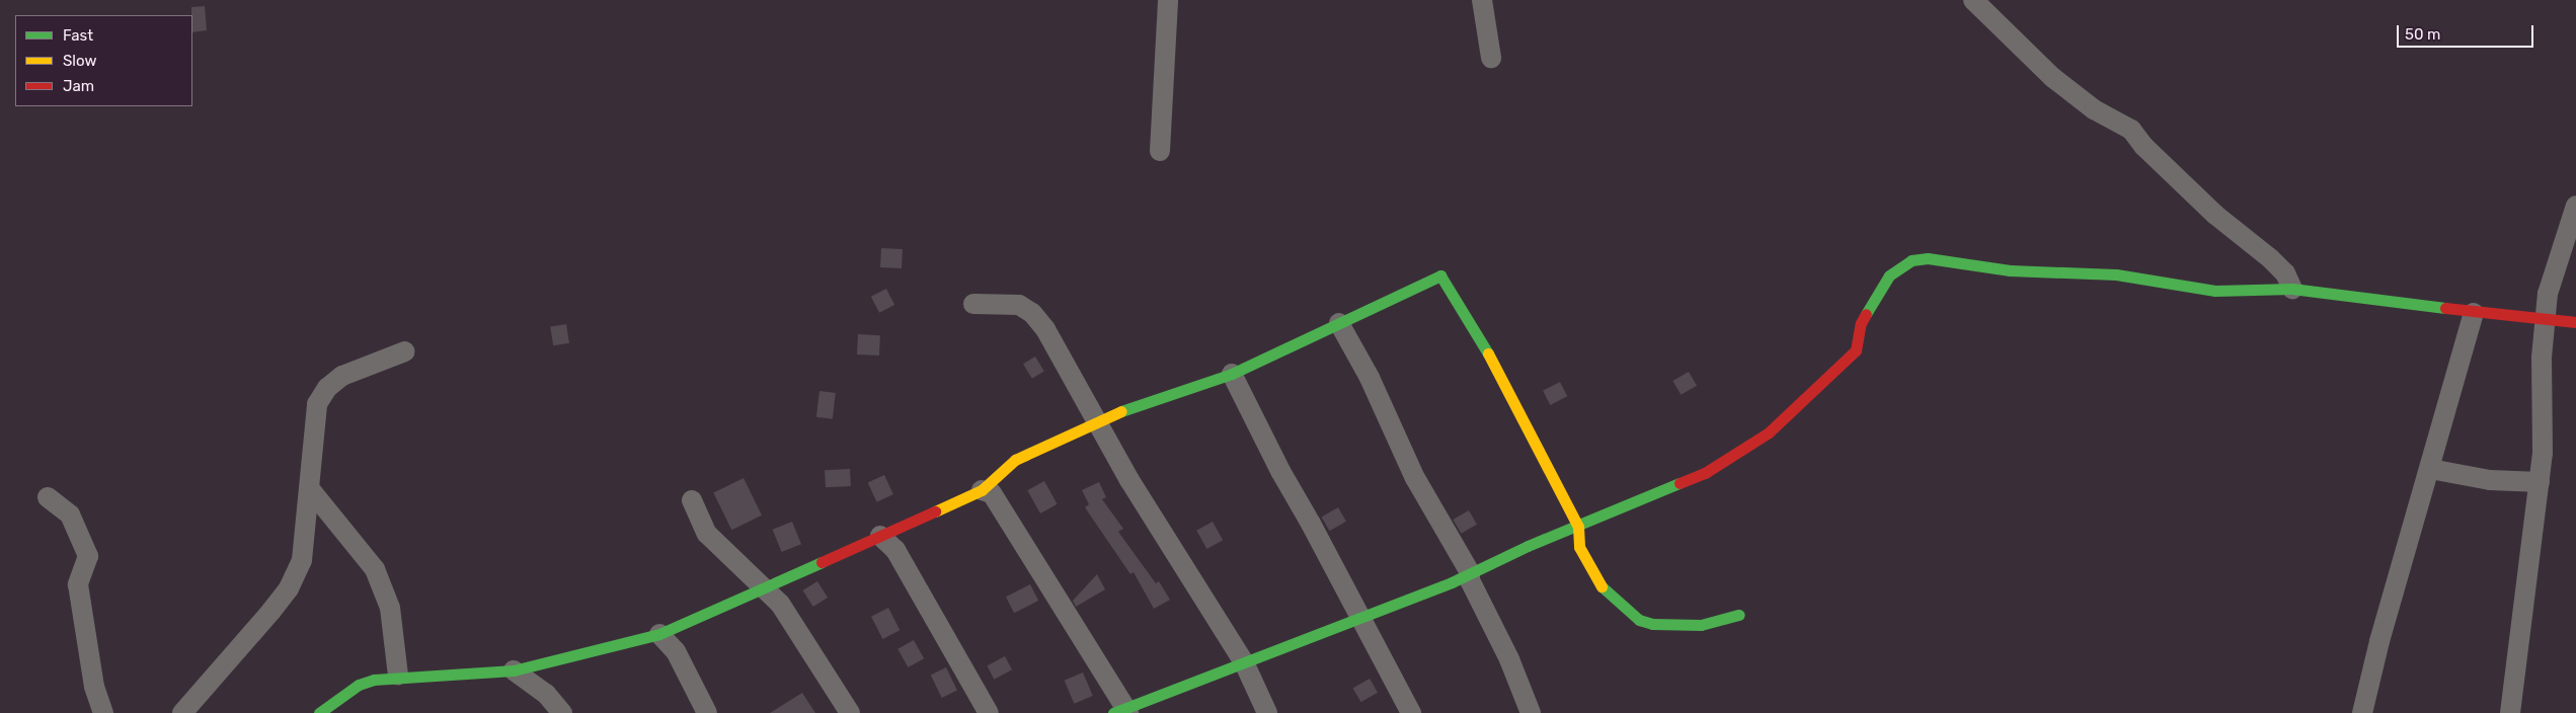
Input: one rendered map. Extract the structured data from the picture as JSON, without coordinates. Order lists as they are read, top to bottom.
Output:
{
  "legend": ["Fast", "Slow", "Jam"],
  "scale_bar": "50 m"
}
